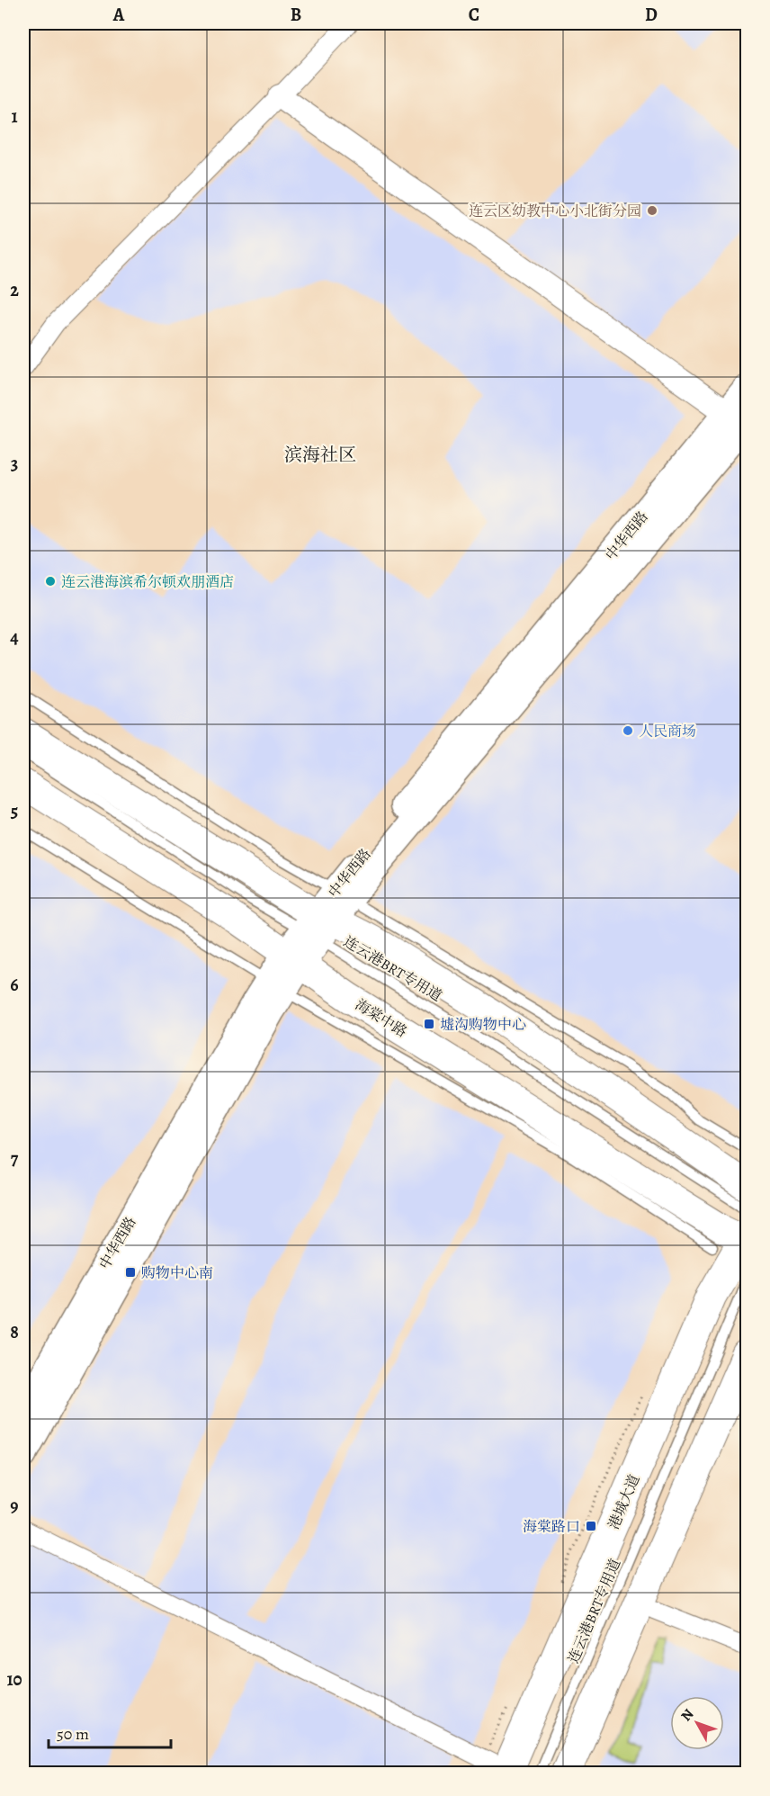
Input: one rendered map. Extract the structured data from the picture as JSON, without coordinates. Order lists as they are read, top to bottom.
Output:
{
  "streets": {
    "highway": ["港城大道"],
    "main road": ["中华西路", "海棠中路"],
    "lane": ["连云港BRT专用道"]
  },
  "crossings": [
    ["中华西路", "连云港BRT专用道"],
    ["中华西路", "海棠中路"],
    ["海棠中路", "港城大道"]
  ],
  "districts": ["滨海社区"],
  "places": {
    "other": ["连云区幼教中心小北街分园", "连云港海滨希尔顿欢朋酒店", "人民商场"],
    "transit": ["墟沟购物中心", "购物中心南", "海棠路口"]
  },
  "scale_bar": "50 m",
  "north": "top left",
  "grid": {
    "columns": [
      "A",
      "B",
      "C",
      "D"
    ],
    "rows": [
      "1",
      "2",
      "3",
      "4",
      "5",
      "6",
      "7",
      "8",
      "9",
      "10"
    ]
  }
}
